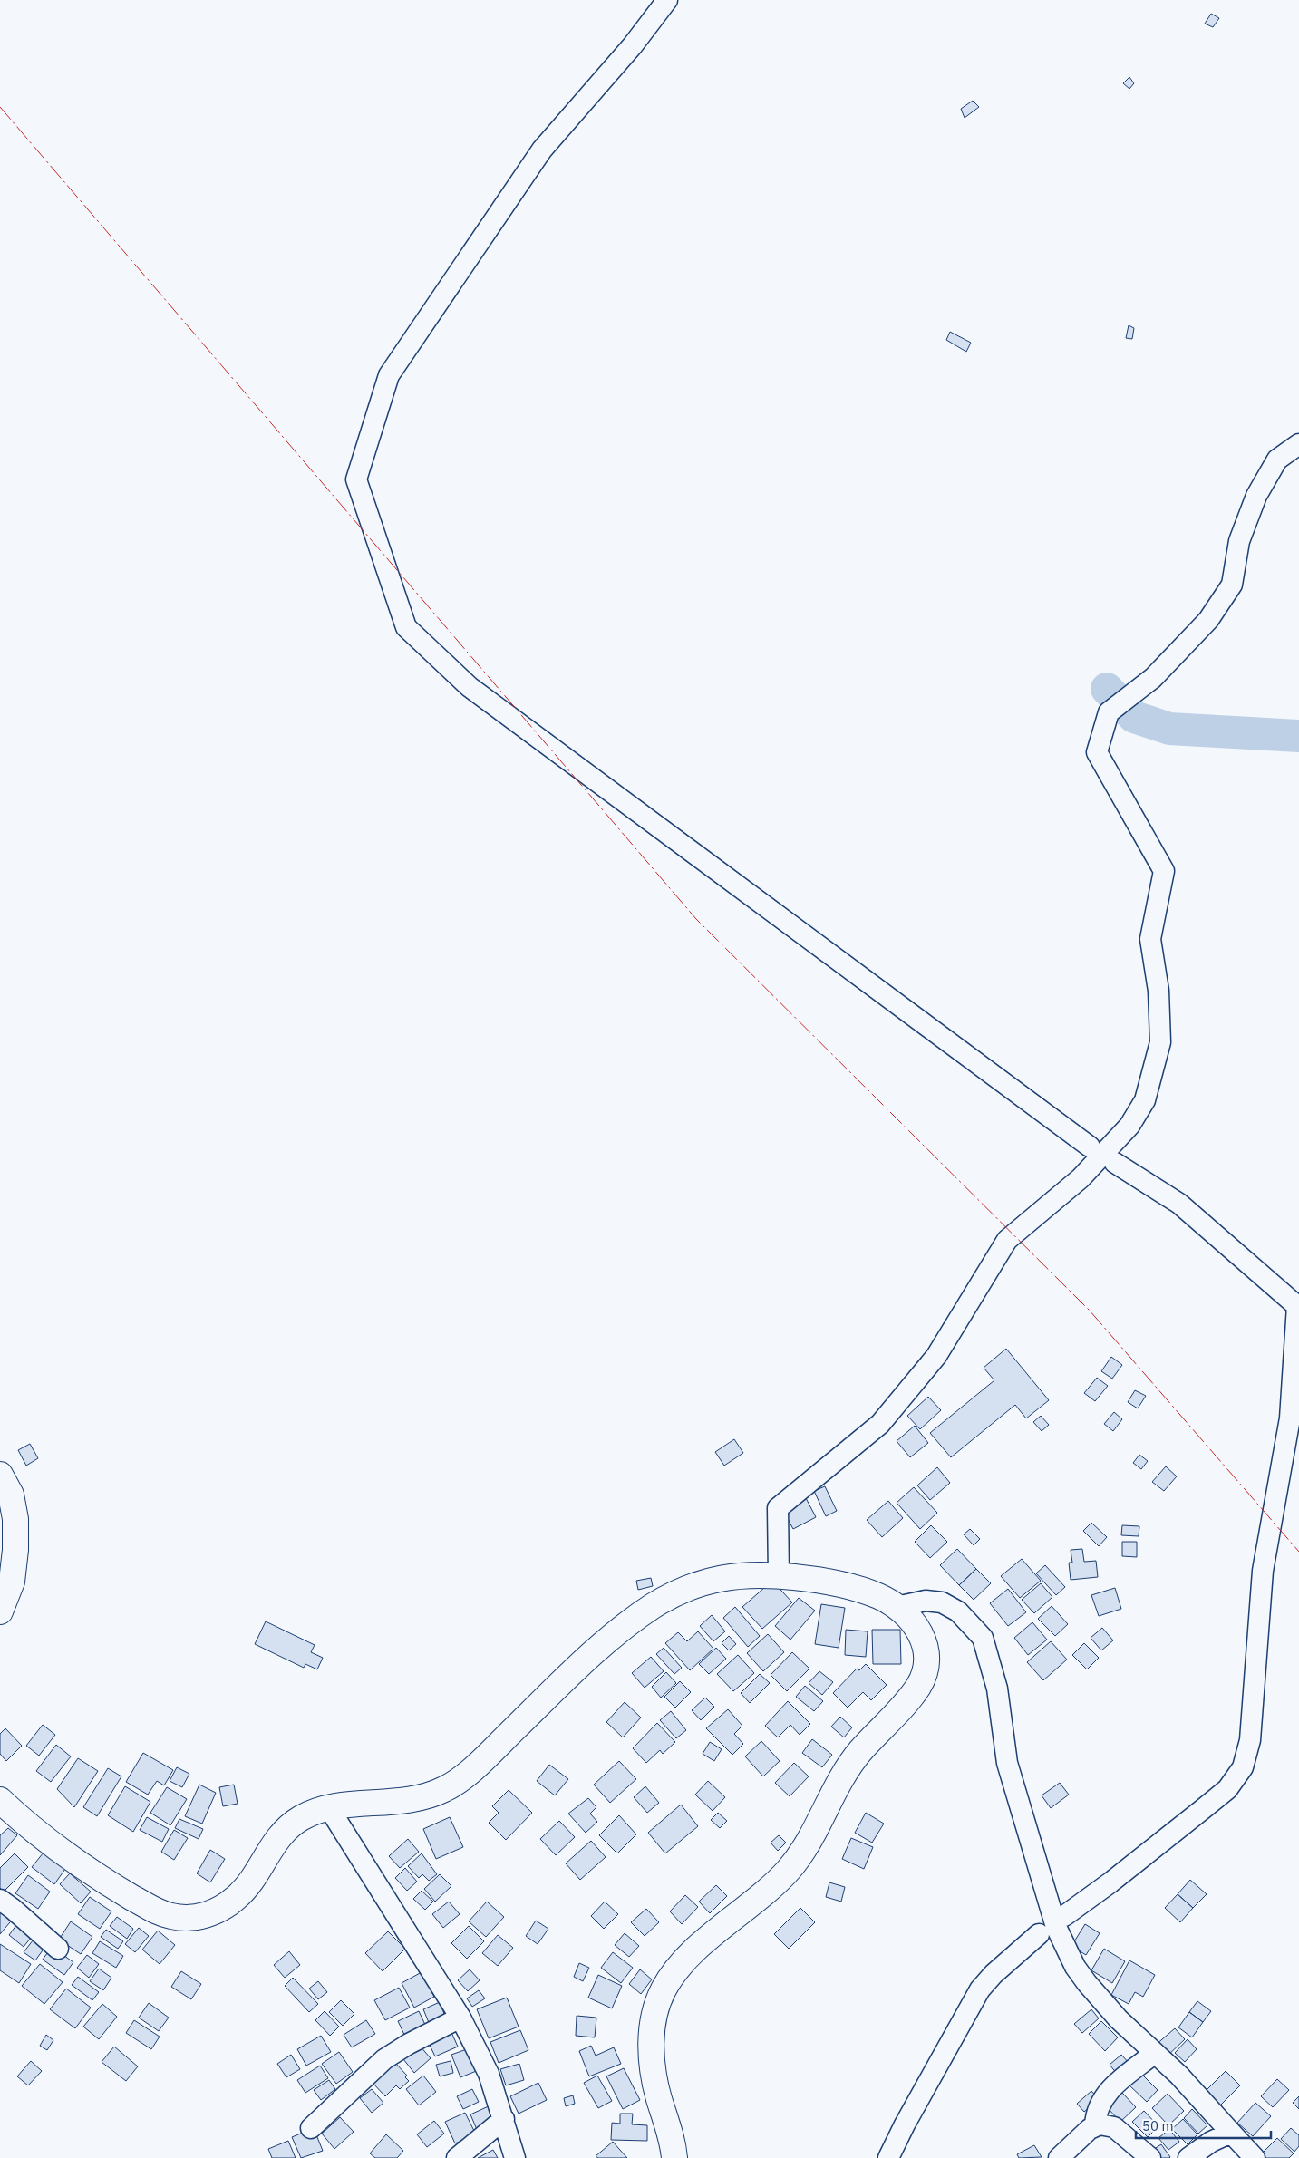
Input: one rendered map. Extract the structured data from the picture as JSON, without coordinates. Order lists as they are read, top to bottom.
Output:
{
  "scale_bar": "50 m"
}
